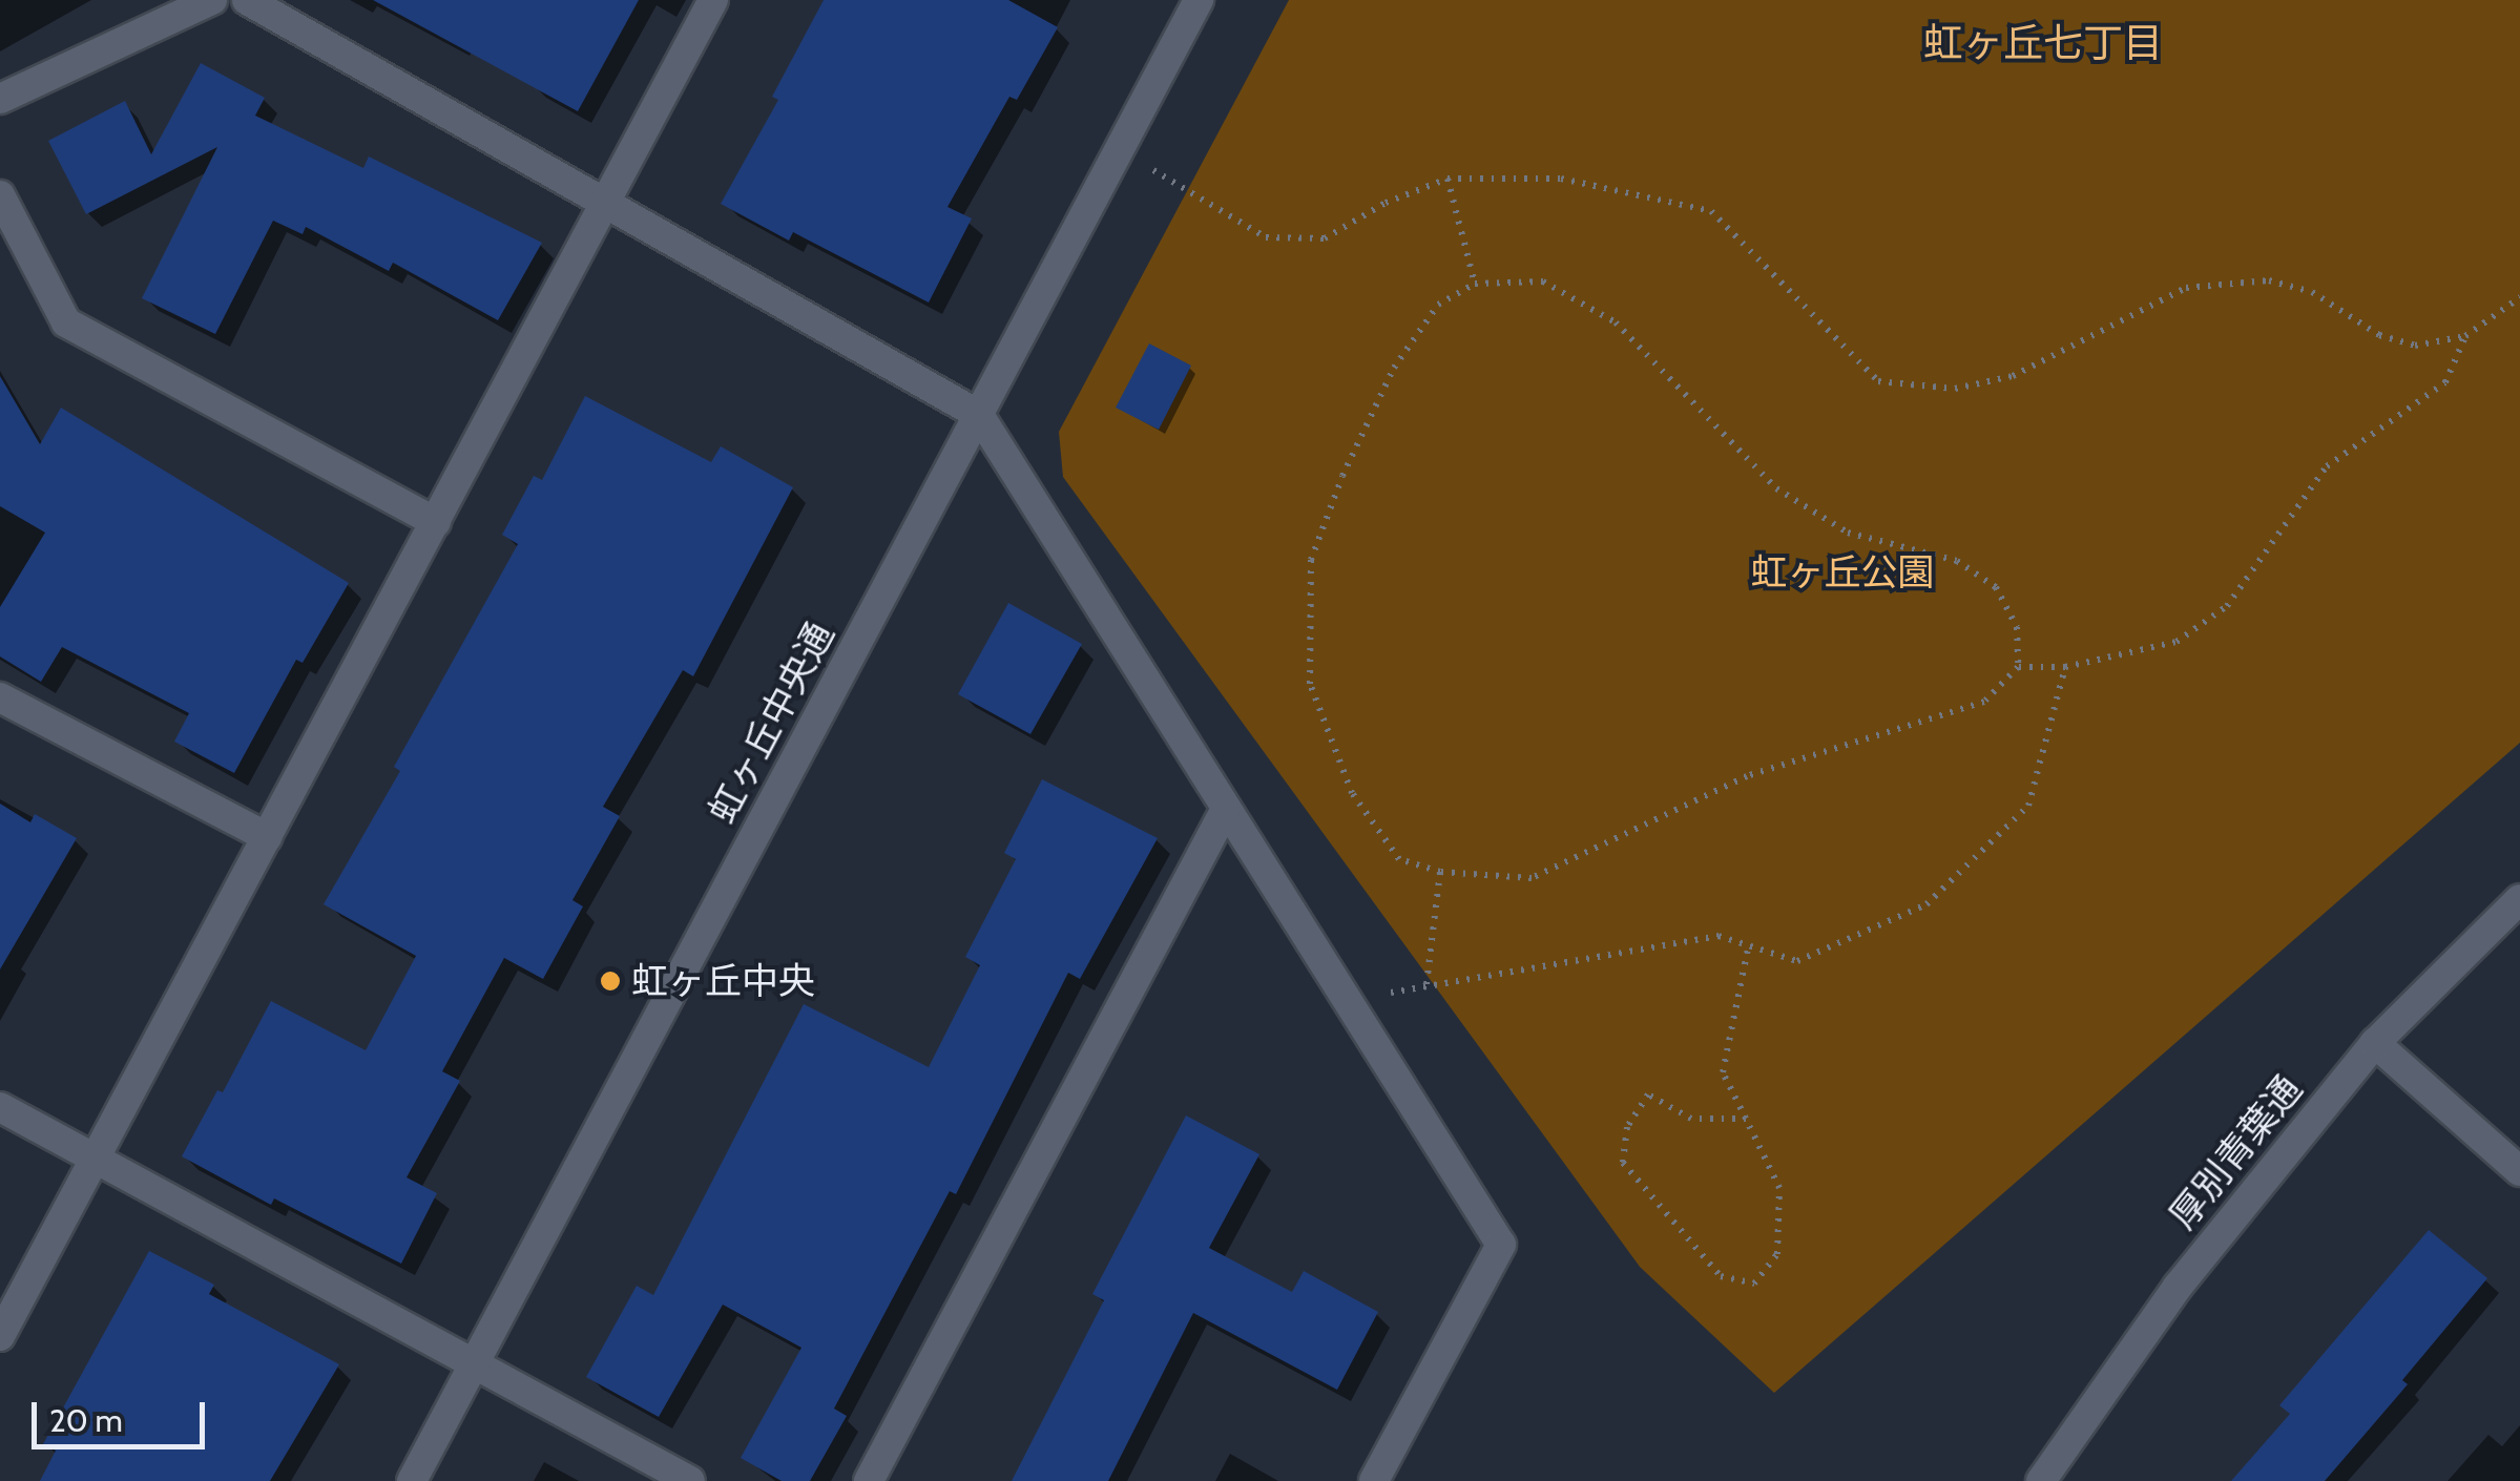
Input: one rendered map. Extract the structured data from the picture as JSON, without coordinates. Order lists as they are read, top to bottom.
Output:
{
  "streets": {
    "street": ["虹ヶ丘中央通", "厚別青葉通"]
  },
  "districts": ["虹ヶ丘七丁目"],
  "parks": ["虹ヶ丘公園"],
  "places": ["虹ヶ丘中央"],
  "scale_bar": "20 m"
}
